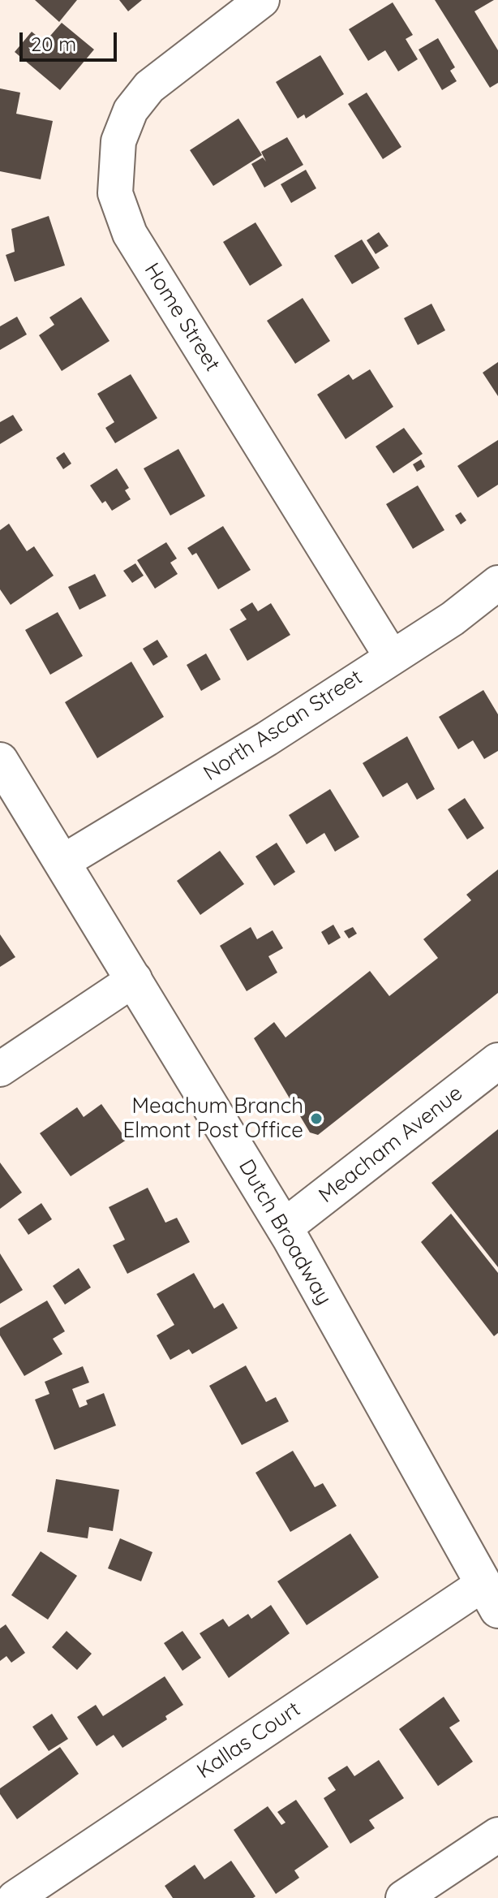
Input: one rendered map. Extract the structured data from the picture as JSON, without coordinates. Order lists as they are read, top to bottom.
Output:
{
  "streets": {
    "main road": ["Meacham Avenue", "Dutch Broadway"],
    "street": ["Home Street", "North Ascan Street", "Kallas Court"]
  },
  "crossings": [
    ["Home Street", "North Ascan Street"],
    ["North Ascan Street", "Dutch Broadway"],
    ["Meacham Avenue", "Dutch Broadway"],
    ["Dutch Broadway", "Kallas Court"]
  ],
  "places": ["Meachum Branch Elmont Post Office"],
  "scale_bar": "20 m"
}
